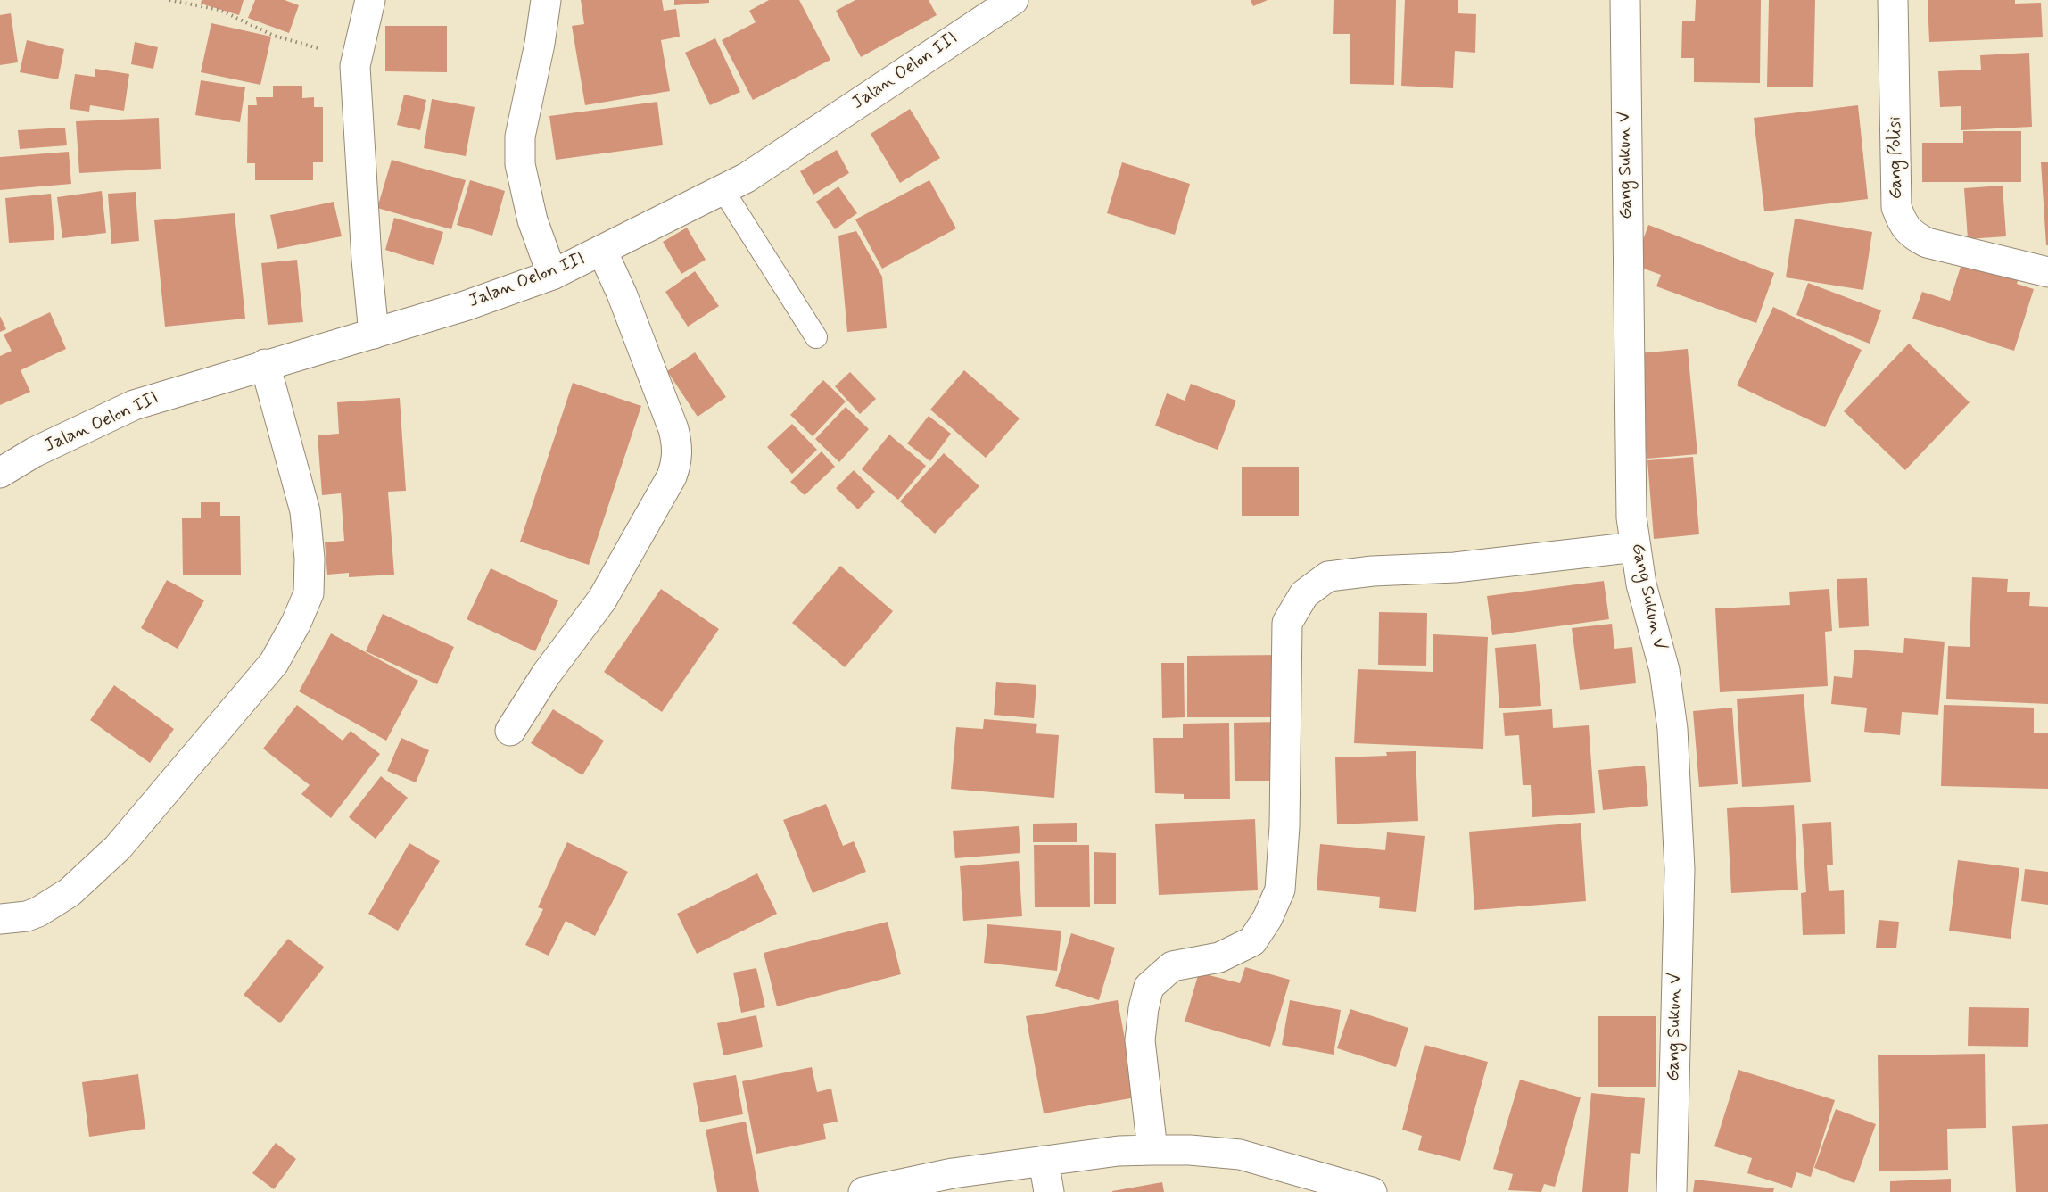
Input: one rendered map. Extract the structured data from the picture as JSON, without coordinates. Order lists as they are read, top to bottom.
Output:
{
  "streets": {
    "street": ["Jalan Oelon III", "Gang Polisi", "Gang Sukun V"]
  }
}
